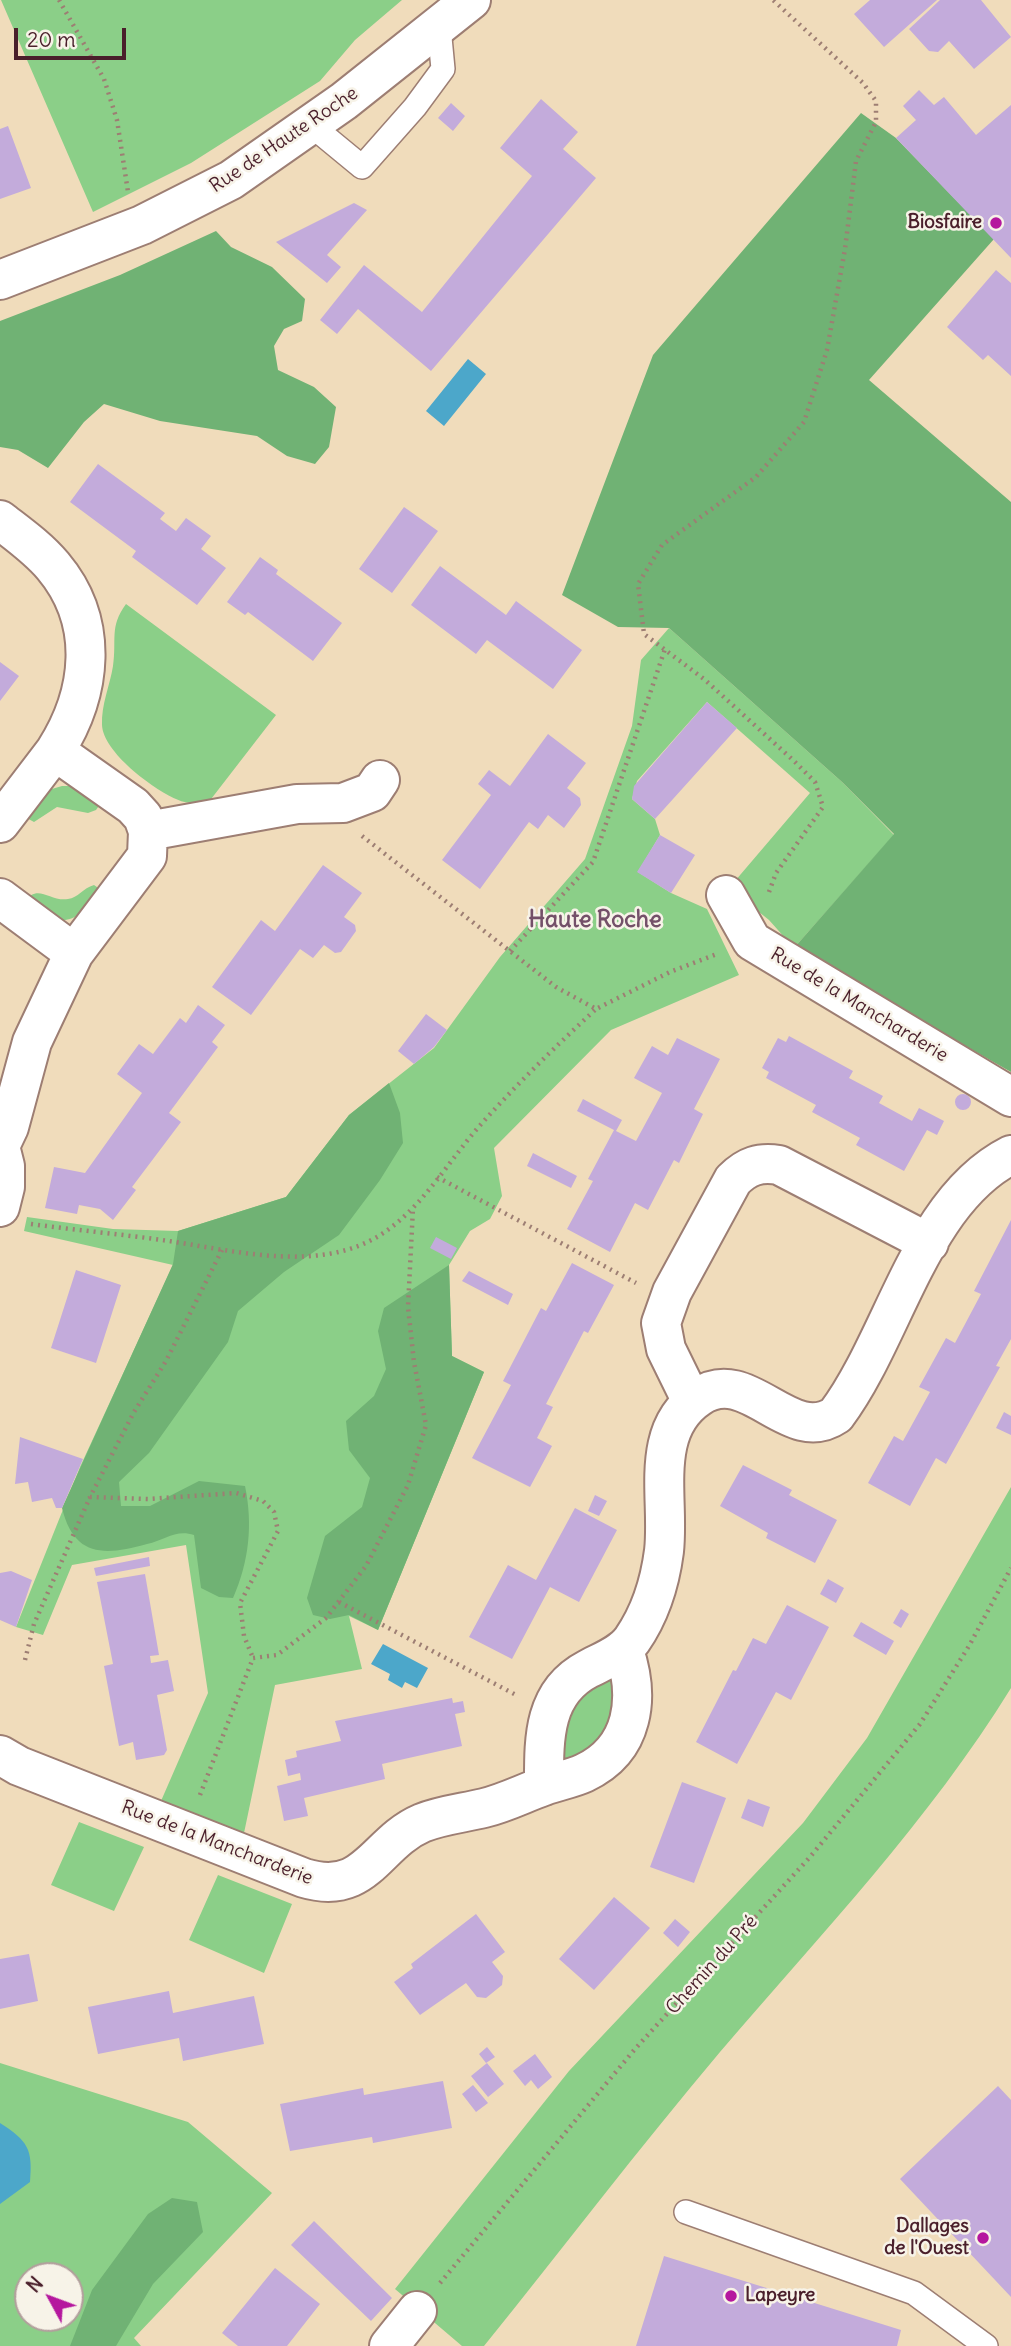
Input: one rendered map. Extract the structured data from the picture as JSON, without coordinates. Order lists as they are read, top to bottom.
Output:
{
  "streets": {
    "street": ["Rue de Haute Roche", "Rue de la Mancharderie"],
    "path": ["Chemin du Pré"]
  },
  "districts": ["Haute Roche"],
  "places": ["Biosfaire", "Dallages de l'Ouest", "Lapeyre"],
  "scale_bar": "20 m",
  "north": "top left"
}
